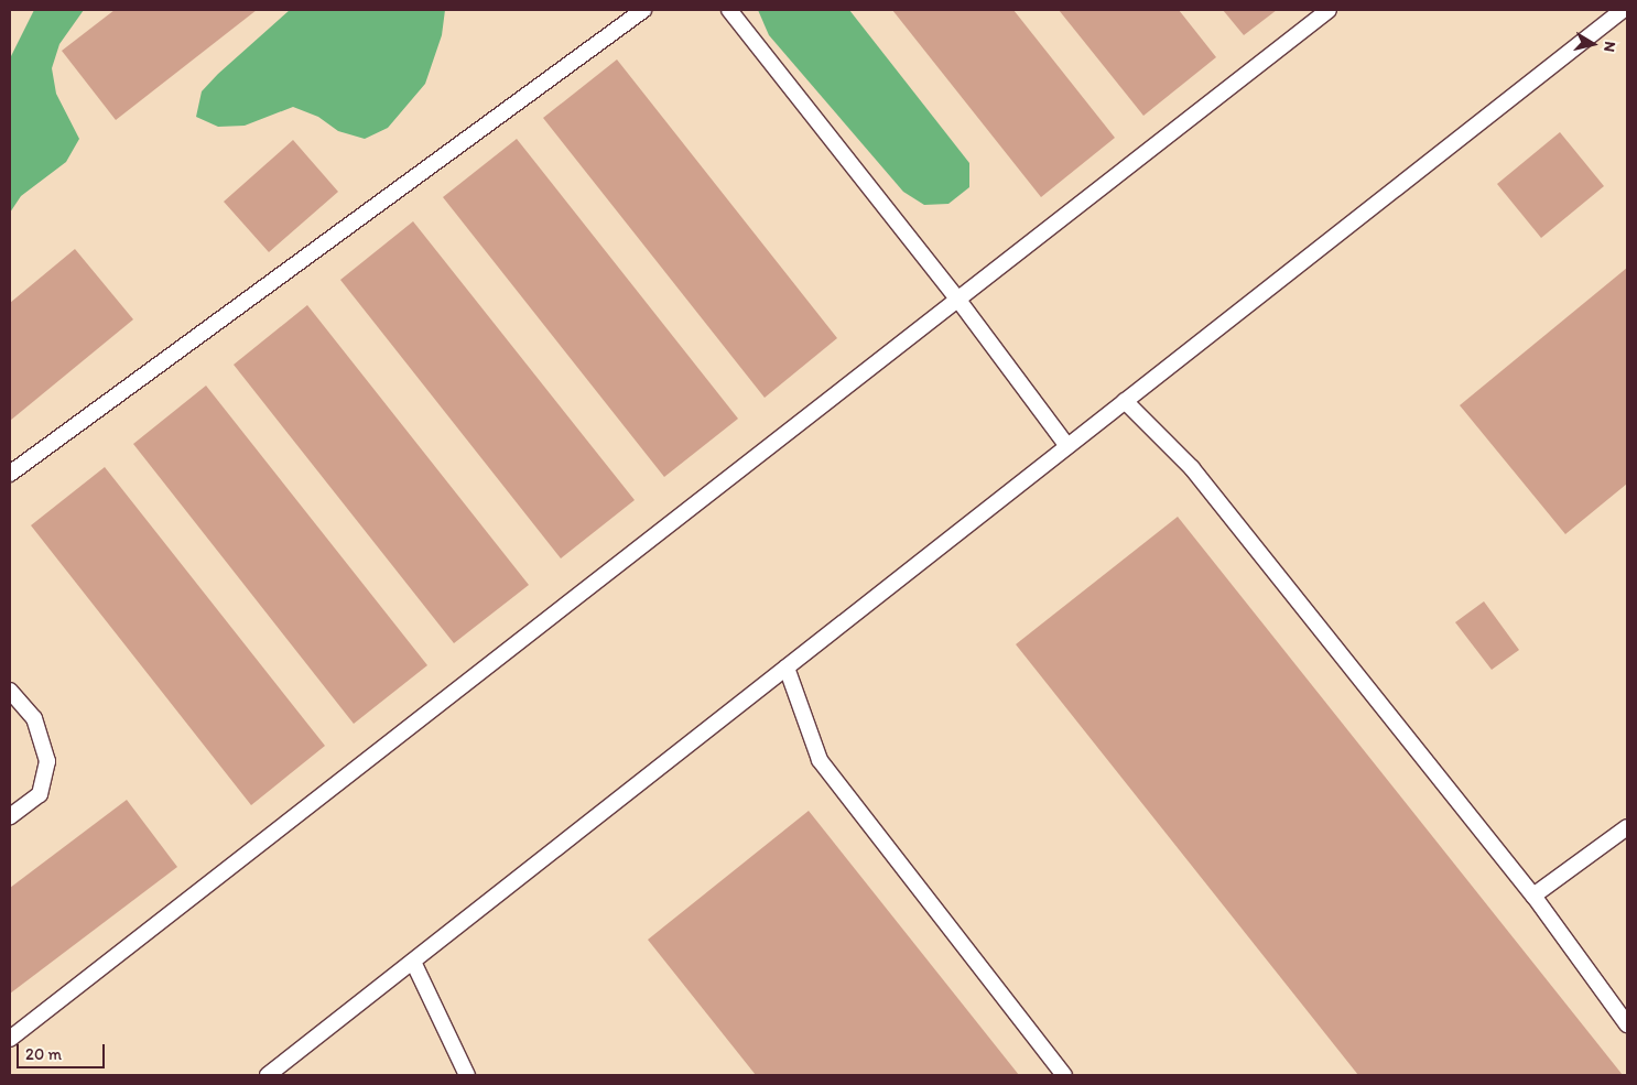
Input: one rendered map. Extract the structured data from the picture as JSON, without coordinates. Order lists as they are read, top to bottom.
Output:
{
  "scale_bar": "20 m",
  "north": "right"
}
